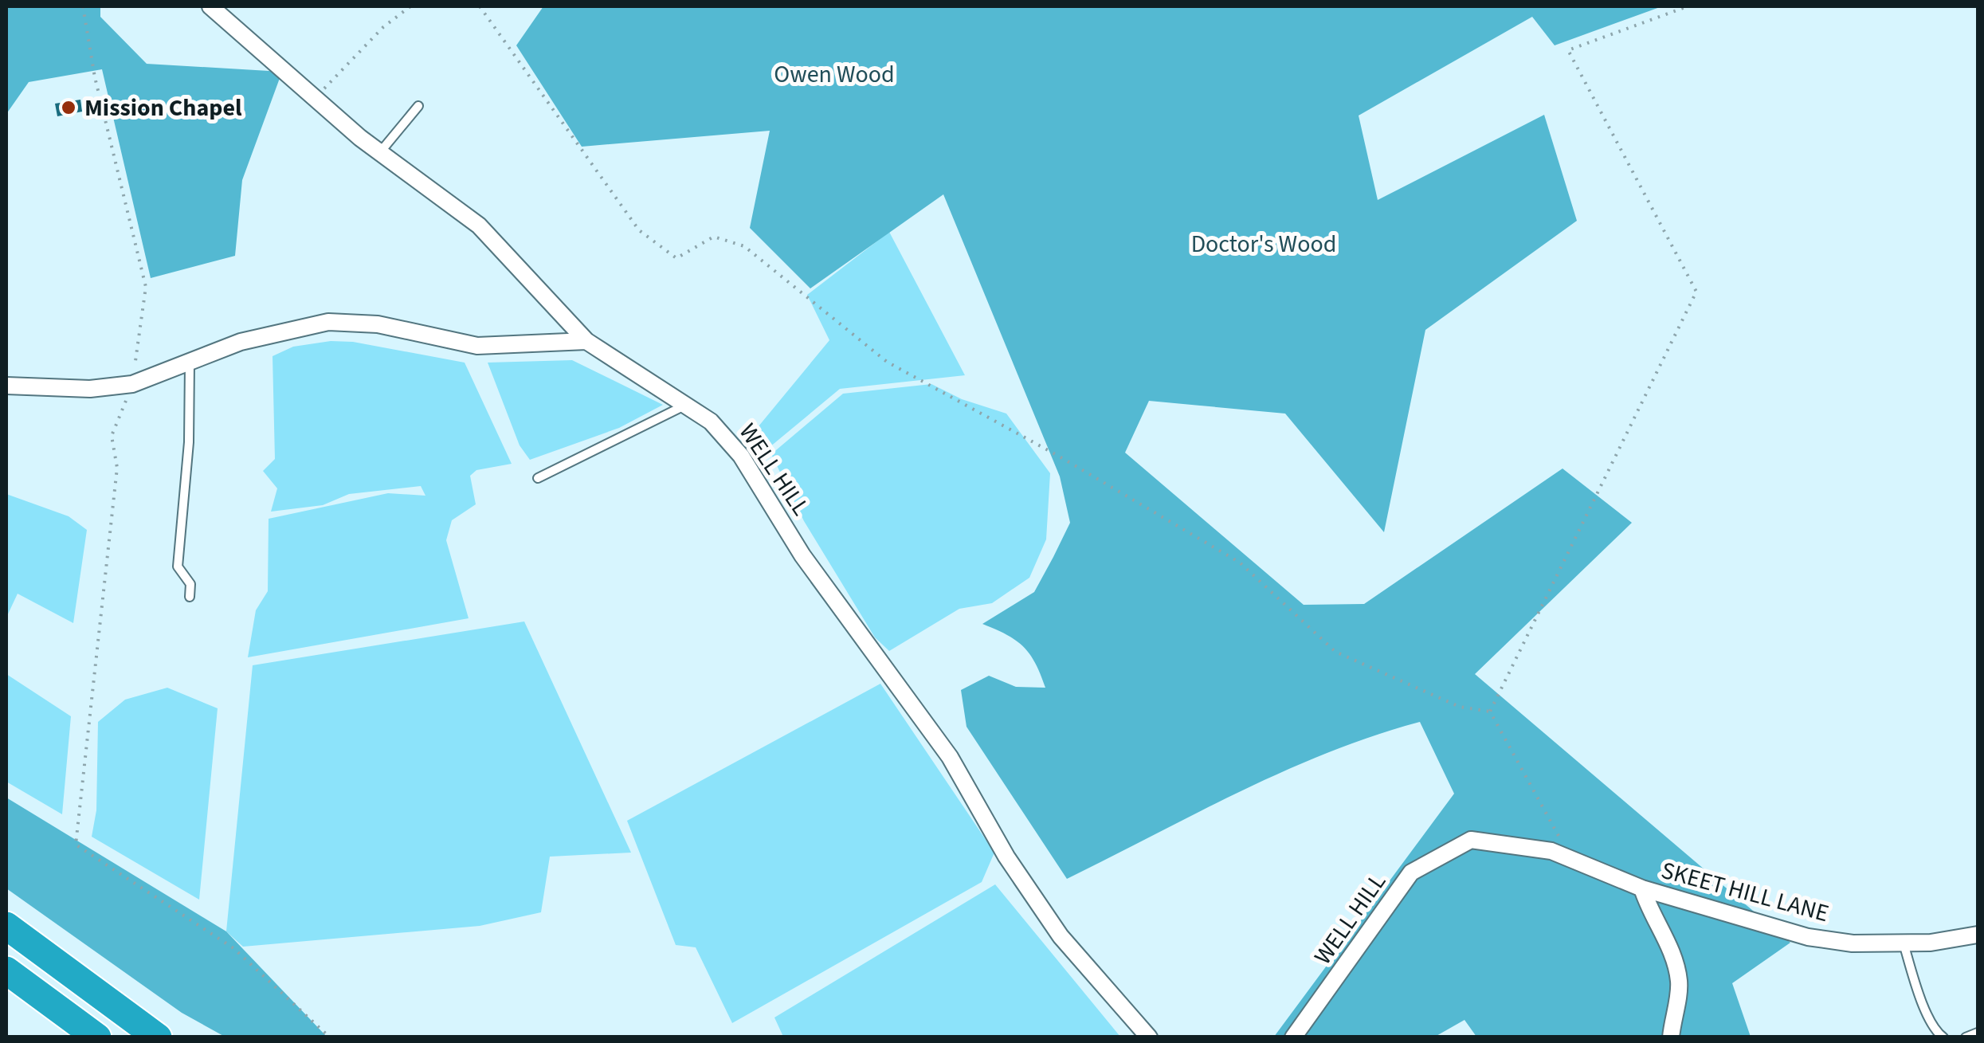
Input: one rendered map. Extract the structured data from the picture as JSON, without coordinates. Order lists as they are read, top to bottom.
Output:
{
  "streets": {
    "street": ["WELL HILL", "SKEET HILL LANE"]
  },
  "crossings": [
    ["WELL HILL", "SKEET HILL LANE"]
  ],
  "parks": ["Owen Wood", "Doctor's Wood"],
  "places": ["Mission Chapel"]
}
